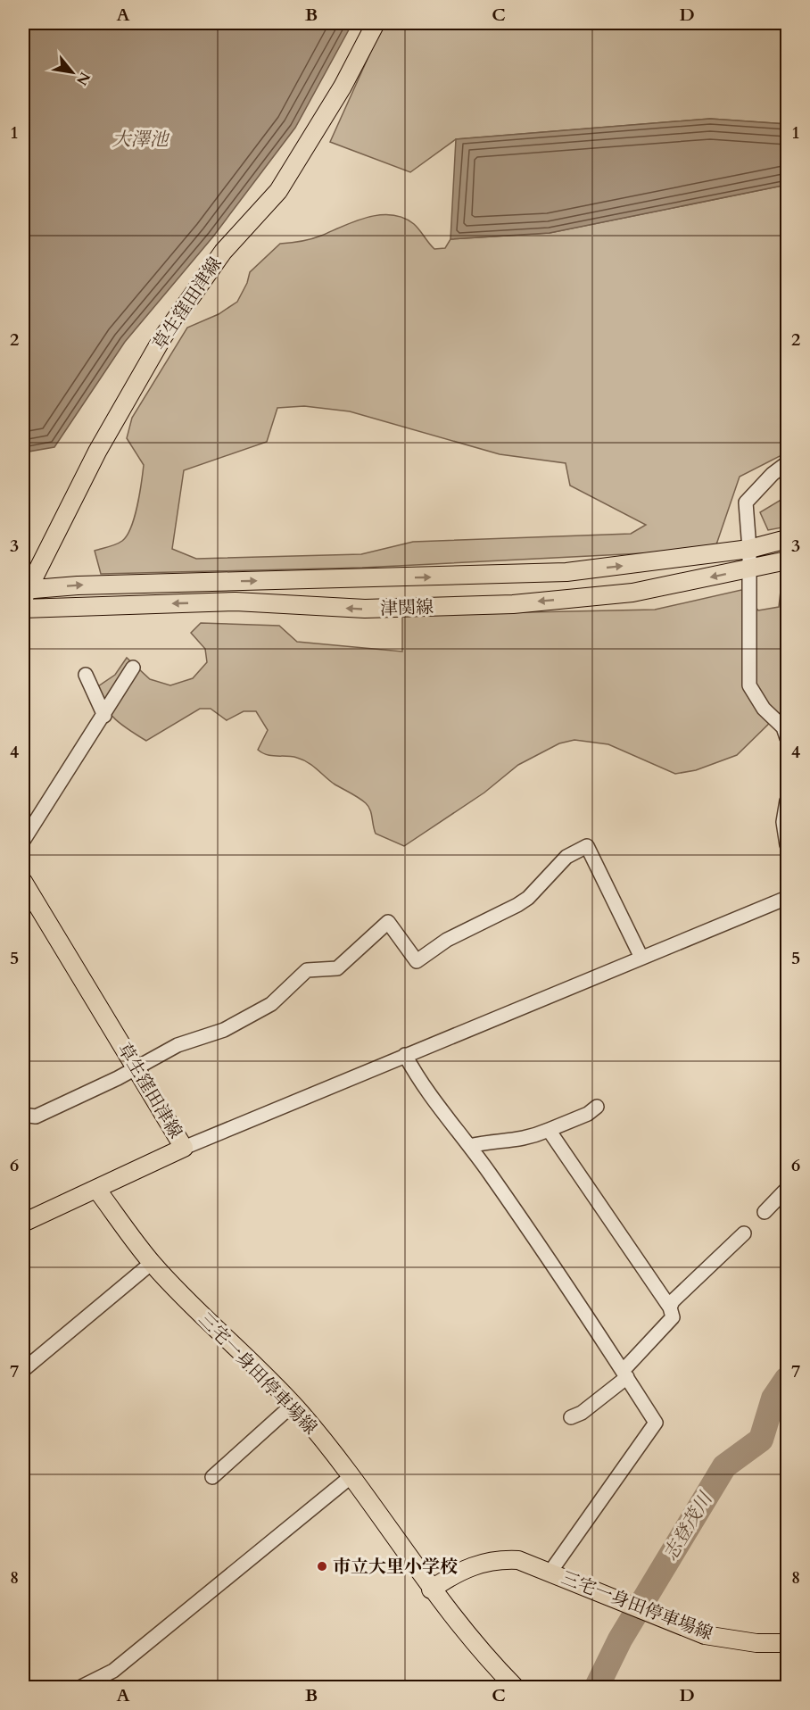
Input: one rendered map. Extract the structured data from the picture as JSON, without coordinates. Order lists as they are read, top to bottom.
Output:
{
  "streets": {
    "main road": ["草生窪田津線", "津関線", "三宅一身田停車場線"]
  },
  "crossings": [
    ["草生窪田津線", "津関線"],
    ["草生窪田津線", "三宅一身田停車場線"]
  ],
  "water": ["大澤池", "志登茂川"],
  "places": ["市立大里小学校"],
  "north": "bottom right",
  "grid": {
    "columns": [
      "A",
      "B",
      "C",
      "D"
    ],
    "rows": [
      "1",
      "2",
      "3",
      "4",
      "5",
      "6",
      "7",
      "8"
    ]
  }
}
